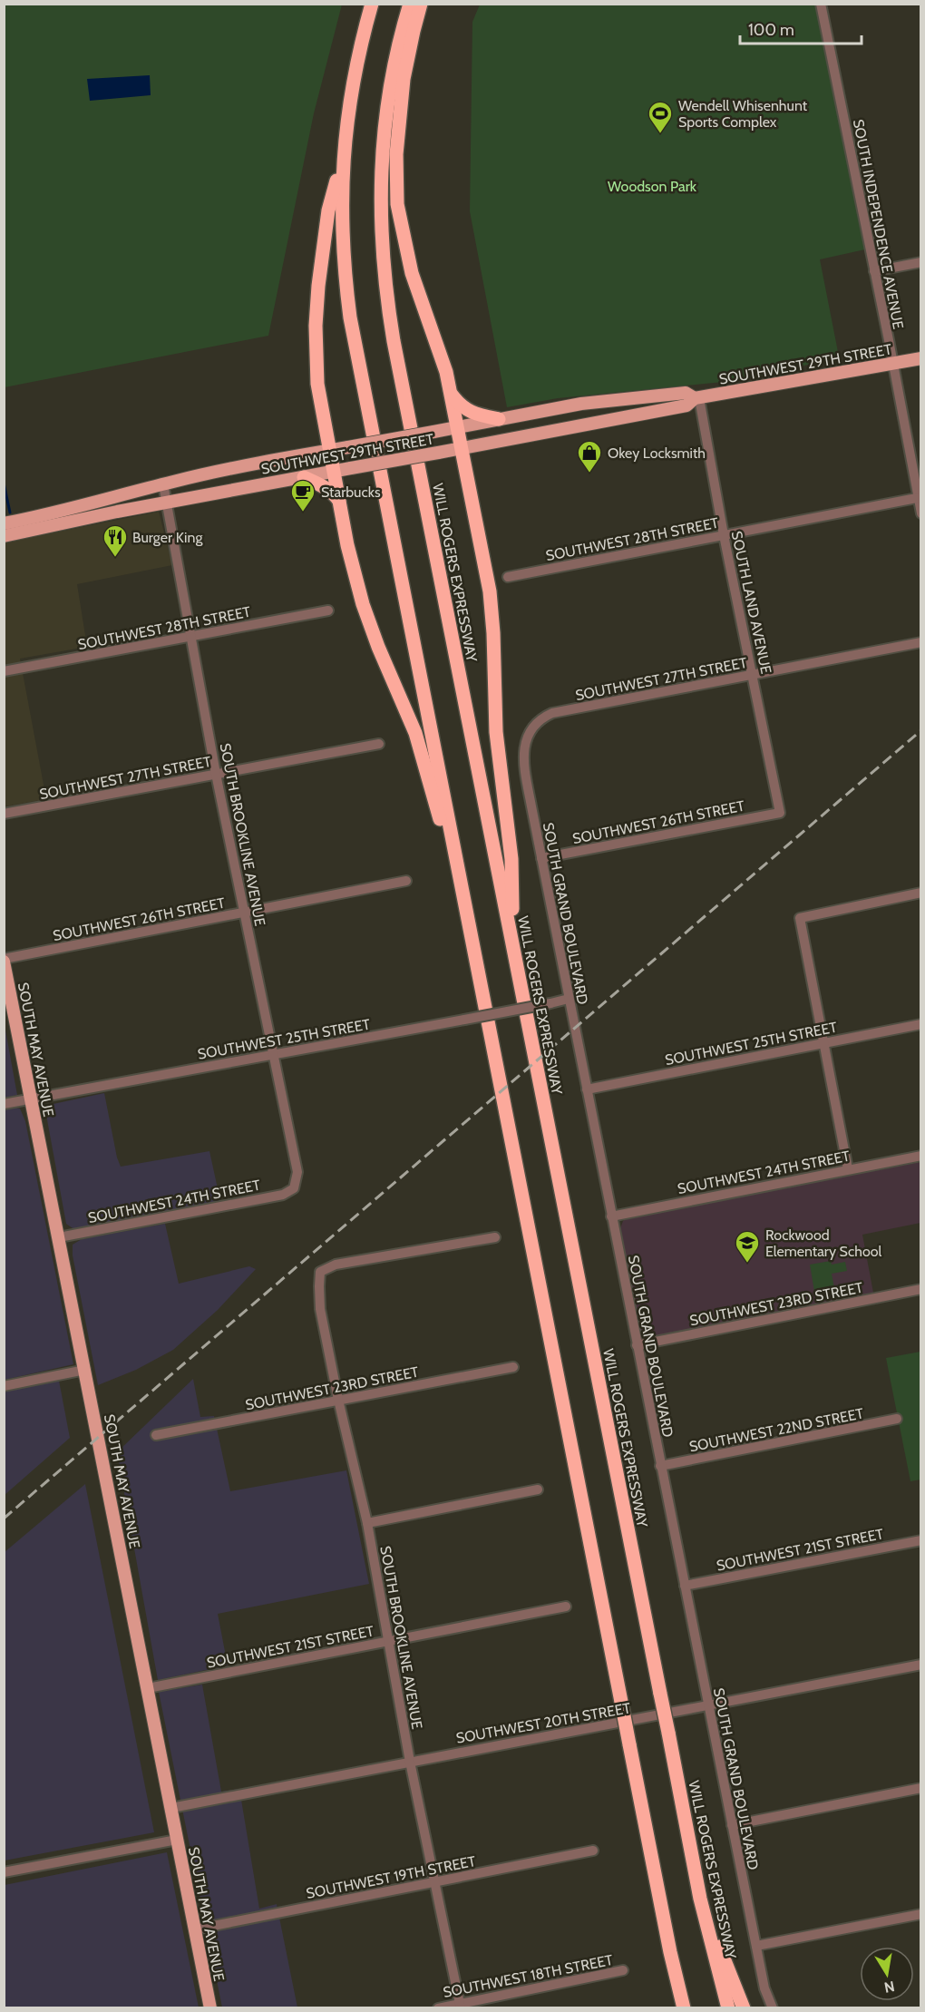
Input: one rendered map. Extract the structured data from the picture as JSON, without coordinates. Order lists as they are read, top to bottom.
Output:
{
  "streets": {
    "highway": ["WILL ROGERS EXPRESSWAY"],
    "main road": ["SOUTHWEST 29TH STREET", "SOUTH MAY AVENUE"],
    "street": [
      "SOUTH INDEPENDENCE AVENUE",
      "SOUTHWEST 28TH STREET",
      "SOUTH LAND AVENUE",
      "SOUTHWEST 27TH STREET",
      "SOUTHWEST 26TH STREET",
      "SOUTH BROOKLINE AVENUE",
      "SOUTH GRAND BOULEVARD",
      "SOUTHWEST 25TH STREET",
      "SOUTHWEST 24TH STREET",
      "SOUTHWEST 23RD STREET",
      "SOUTHWEST 22ND STREET",
      "SOUTHWEST 21ST STREET",
      "SOUTHWEST 20TH STREET",
      "SOUTHWEST 19TH STREET",
      "SOUTHWEST 18TH STREET"
    ]
  },
  "crossings": [
    ["SOUTH INDEPENDENCE AVENUE", "SOUTHWEST 29TH STREET"],
    ["SOUTH INDEPENDENCE AVENUE", "SOUTHWEST 28TH STREET"],
    ["SOUTHWEST 29TH STREET", "SOUTH LAND AVENUE"],
    ["SOUTHWEST 29TH STREET", "SOUTH BROOKLINE AVENUE"],
    ["SOUTHWEST 28TH STREET", "SOUTH LAND AVENUE"],
    ["SOUTHWEST 28TH STREET", "SOUTH BROOKLINE AVENUE"],
    ["SOUTH LAND AVENUE", "SOUTHWEST 27TH STREET"],
    ["SOUTH LAND AVENUE", "SOUTHWEST 26TH STREET"],
    ["SOUTHWEST 27TH STREET", "SOUTH BROOKLINE AVENUE"],
    ["SOUTHWEST 27TH STREET", "SOUTH GRAND BOULEVARD"],
    ["SOUTHWEST 26TH STREET", "SOUTH BROOKLINE AVENUE"],
    ["SOUTHWEST 26TH STREET", "SOUTH GRAND BOULEVARD"],
    ["SOUTHWEST 26TH STREET", "SOUTH MAY AVENUE"],
    ["SOUTH BROOKLINE AVENUE", "SOUTHWEST 25TH STREET"],
    ["SOUTH BROOKLINE AVENUE", "SOUTHWEST 24TH STREET"],
    ["SOUTH BROOKLINE AVENUE", "SOUTHWEST 23RD STREET"],
    ["SOUTH BROOKLINE AVENUE", "SOUTHWEST 21ST STREET"],
    ["SOUTH BROOKLINE AVENUE", "SOUTHWEST 20TH STREET"],
    ["SOUTH BROOKLINE AVENUE", "SOUTHWEST 19TH STREET"],
    ["SOUTH BROOKLINE AVENUE", "SOUTHWEST 18TH STREET"],
    ["SOUTH GRAND BOULEVARD", "SOUTHWEST 25TH STREET"],
    ["SOUTH GRAND BOULEVARD", "SOUTHWEST 24TH STREET"],
    ["SOUTH GRAND BOULEVARD", "SOUTHWEST 23RD STREET"],
    ["SOUTH GRAND BOULEVARD", "SOUTHWEST 22ND STREET"],
    ["SOUTH GRAND BOULEVARD", "SOUTHWEST 21ST STREET"],
    ["SOUTH GRAND BOULEVARD", "SOUTHWEST 20TH STREET"],
    ["SOUTHWEST 25TH STREET", "SOUTH MAY AVENUE"],
    ["SOUTH MAY AVENUE", "SOUTHWEST 24TH STREET"],
    ["SOUTH MAY AVENUE", "SOUTHWEST 21ST STREET"],
    ["SOUTH MAY AVENUE", "SOUTHWEST 20TH STREET"],
    ["SOUTH MAY AVENUE", "SOUTHWEST 19TH STREET"]
  ],
  "parks": ["Woodson Park"],
  "places": {
    "sports": ["Wendell Whisenhunt Sports Complex"],
    "shop": ["Okey Locksmith"],
    "cafe": ["Starbucks"],
    "restaurant": ["Burger King"],
    "school or university": ["Rockwood Elementary School"]
  },
  "scale_bar": "100 m",
  "north": "bottom"
}
